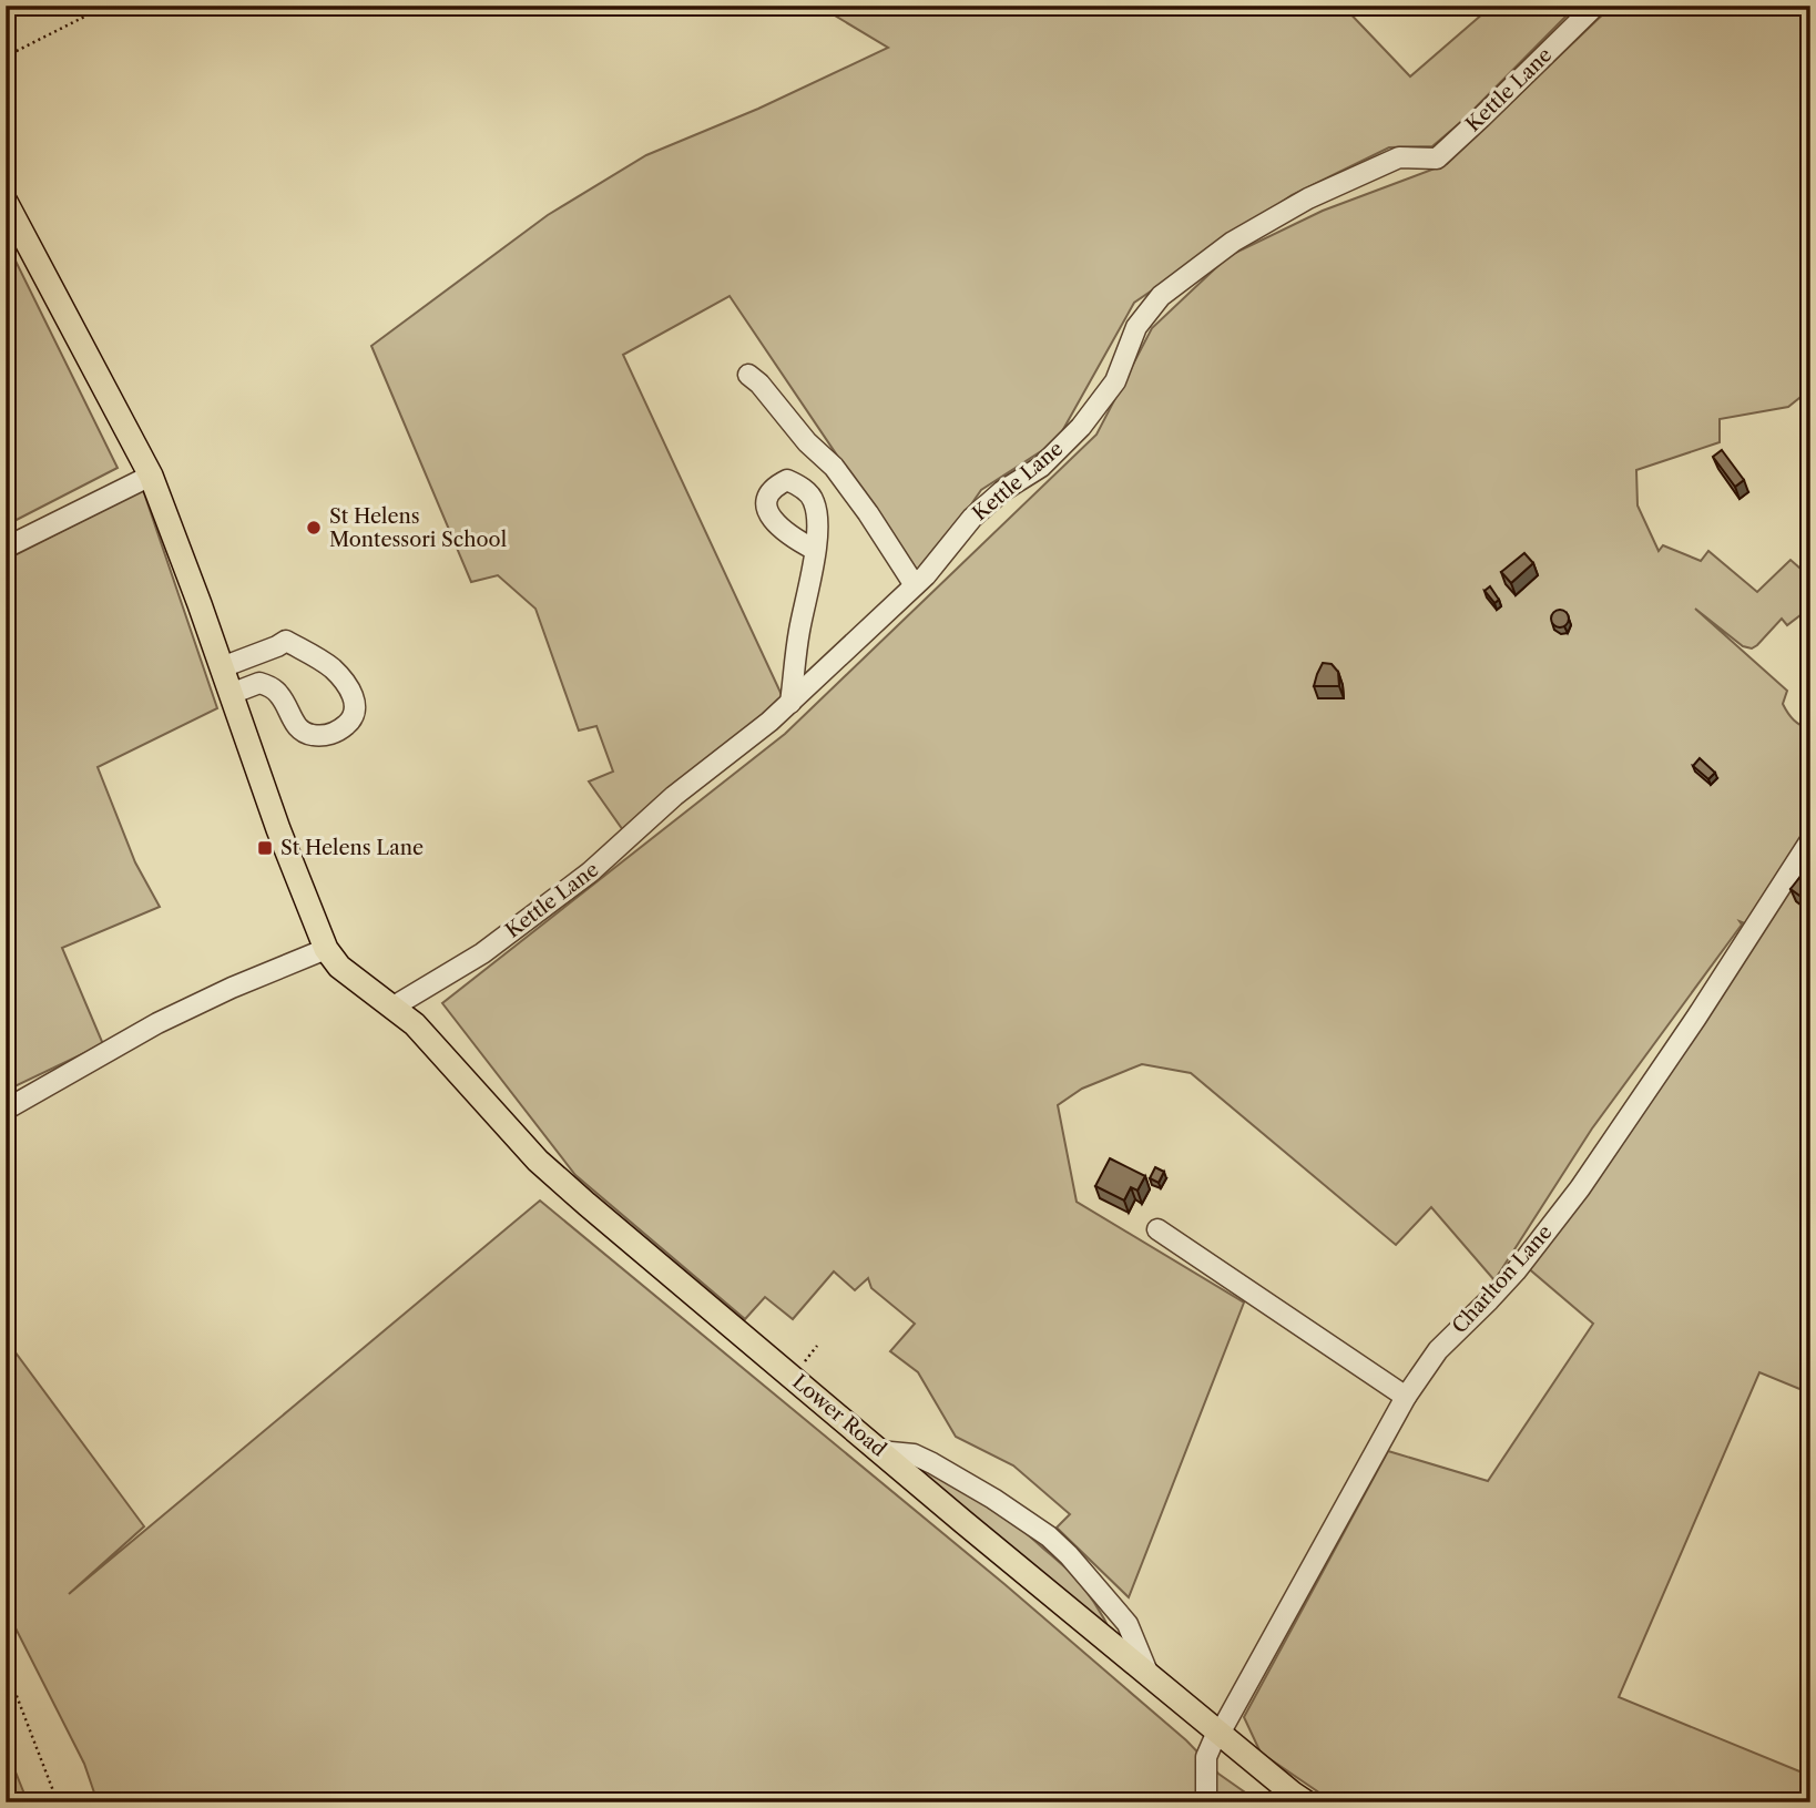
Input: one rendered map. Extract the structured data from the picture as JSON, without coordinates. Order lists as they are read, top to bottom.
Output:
{
  "streets": {
    "main road": ["Lower Road"],
    "street": ["Kettle Lane", "Charlton Lane"]
  },
  "crossings": [
    ["Kettle Lane", "Lower Road"],
    ["Charlton Lane", "Lower Road"]
  ],
  "places": {
    "other": ["St Helens Montessori School"],
    "transit": ["St Helens Lane"]
  }
}
